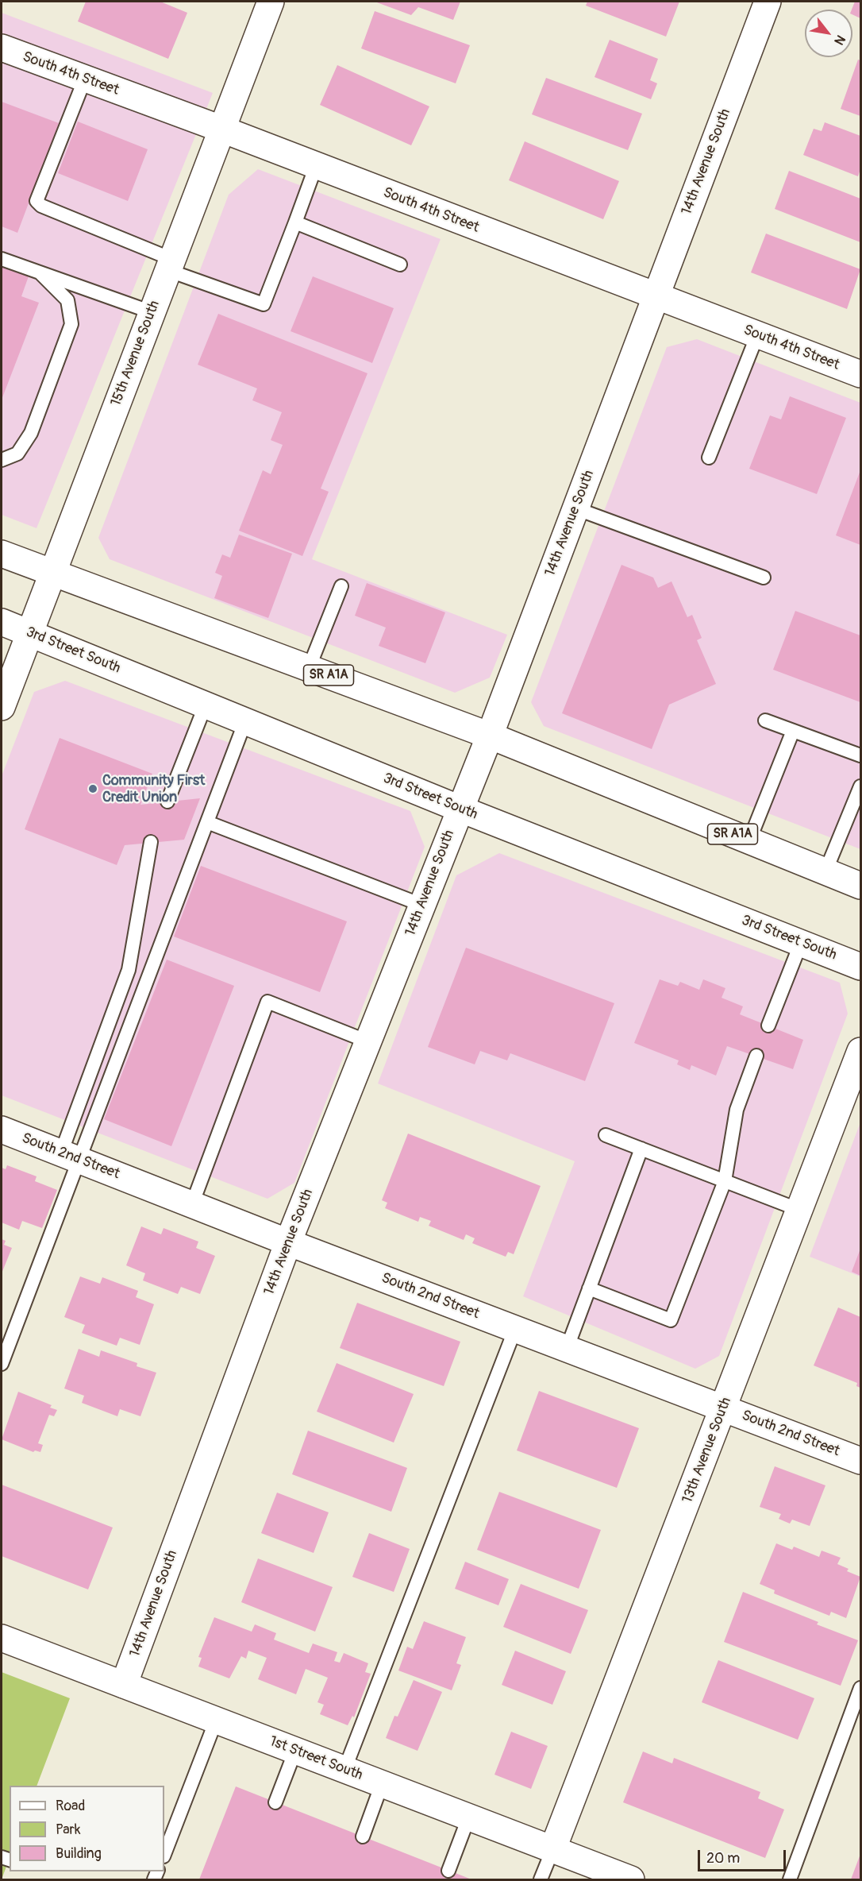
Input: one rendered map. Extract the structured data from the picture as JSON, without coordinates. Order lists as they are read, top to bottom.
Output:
{
  "streets": {
    "street": [
      "South 4th Street",
      "14th Avenue South",
      "15th Avenue South",
      "3rd Street South",
      "SR A1A",
      "South 2nd Street",
      "13th Avenue South",
      "1st Street South"
    ]
  },
  "crossings": [
    ["South 4th Street", "14th Avenue South"],
    ["South 4th Street", "15th Avenue South"],
    ["14th Avenue South", "3rd Street South"],
    ["14th Avenue South", "SR A1A"],
    ["14th Avenue South", "South 2nd Street"],
    ["14th Avenue South", "1st Street South"],
    ["15th Avenue South", "3rd Street South"],
    ["15th Avenue South", "SR A1A"],
    ["South 2nd Street", "13th Avenue South"],
    ["13th Avenue South", "1st Street South"]
  ],
  "places": ["Community First Credit Union"],
  "legend": ["Road", "Park", "Building"],
  "scale_bar": "20 m",
  "north": "bottom right"
}
